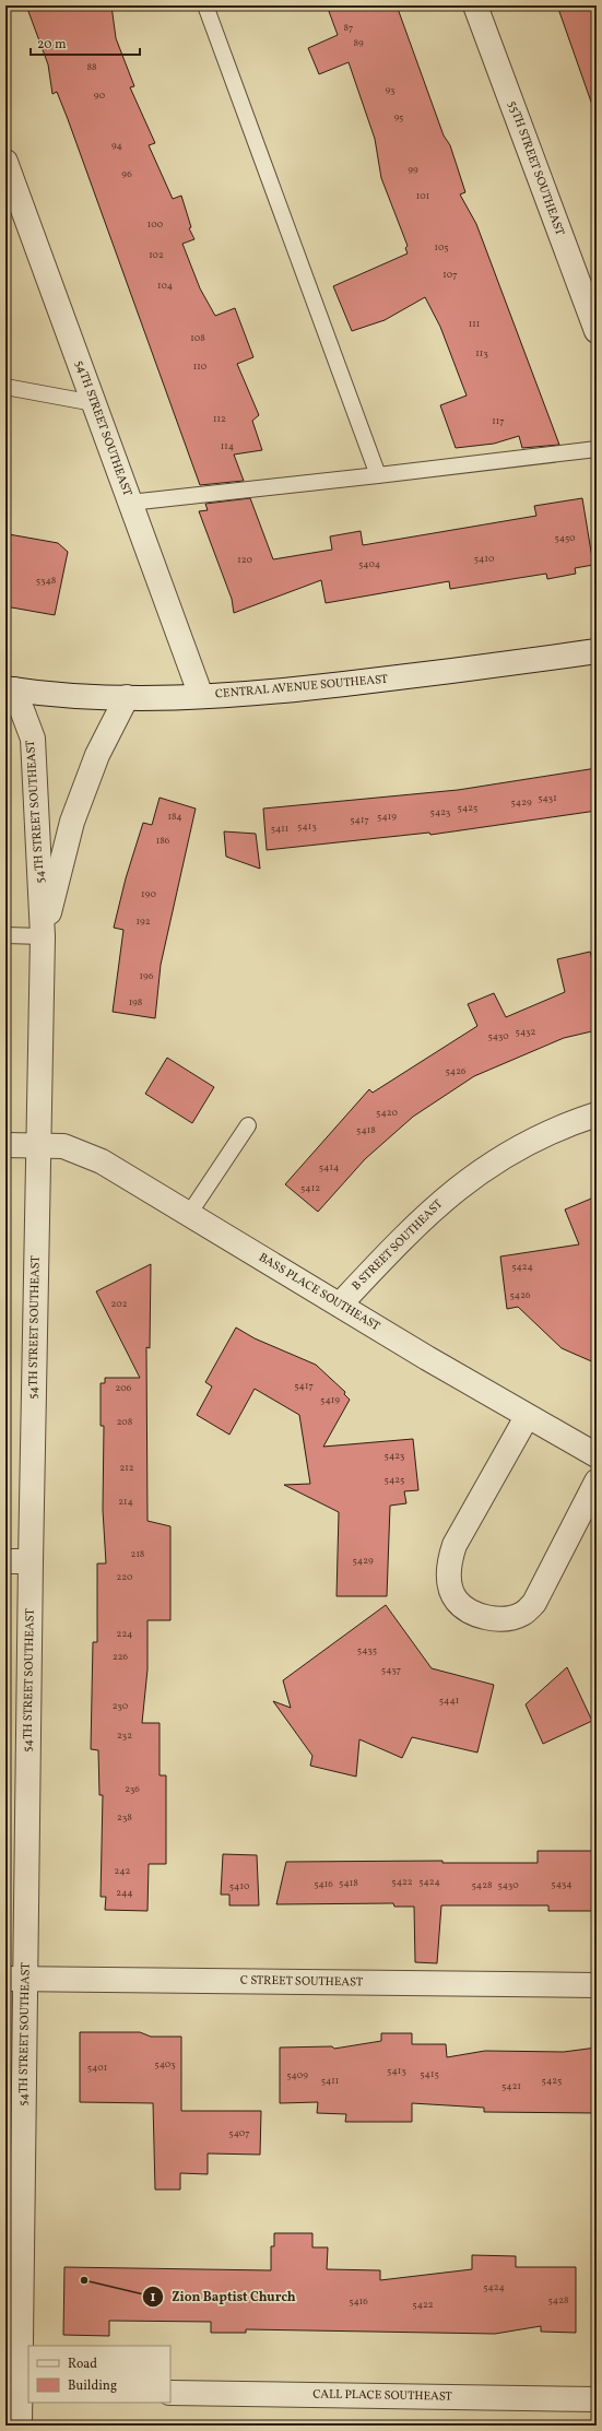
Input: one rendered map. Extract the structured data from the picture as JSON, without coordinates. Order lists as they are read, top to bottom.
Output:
{
  "streets": {
    "street": [
      "55TH STREET SOUTHEAST",
      "54TH STREET SOUTHEAST",
      "CENTRAL AVENUE SOUTHEAST",
      "B STREET SOUTHEAST",
      "BASS PLACE SOUTHEAST",
      "C STREET SOUTHEAST",
      "CALL PLACE SOUTHEAST"
    ]
  },
  "crossings": [
    ["54TH STREET SOUTHEAST", "CENTRAL AVENUE SOUTHEAST"],
    ["54TH STREET SOUTHEAST", "BASS PLACE SOUTHEAST"],
    ["54TH STREET SOUTHEAST", "C STREET SOUTHEAST"],
    ["B STREET SOUTHEAST", "BASS PLACE SOUTHEAST"]
  ],
  "places": ["Zion Baptist Church"],
  "house_numbers": [
    "87",
    "89",
    "88",
    "93",
    "90",
    "95",
    "94",
    "99",
    "96",
    "101",
    "100",
    "105",
    "102",
    "107",
    "104",
    "111",
    "108",
    "113",
    "110",
    "112",
    "117",
    "114",
    "5450",
    "5410",
    "120",
    "5404",
    "5348",
    "5431",
    "5429",
    "5425",
    "5423",
    "184",
    "5419",
    "5417",
    "5413",
    "5411",
    "186",
    "190",
    "192",
    "196",
    "198",
    "5432",
    "5430",
    "5426",
    "5420",
    "5418",
    "5414",
    "5412",
    "5424",
    "5426",
    "202",
    "5417",
    "206",
    "5419",
    "208",
    "5423",
    "212",
    "5425",
    "214",
    "218",
    "5429",
    "220",
    "224",
    "5435",
    "226",
    "5437",
    "5441",
    "230",
    "232",
    "236",
    "238",
    "242",
    "5422",
    "5424",
    "5418",
    "5416",
    "5434",
    "5428",
    "5430",
    "5410",
    "244",
    "5403",
    "5401",
    "5413",
    "5415",
    "5409",
    "5411",
    "5425",
    "5421",
    "5407",
    "5424",
    "5428",
    "5416",
    "5422"
  ],
  "legend": ["Road", "Building"],
  "scale_bar": "20 m"
}
